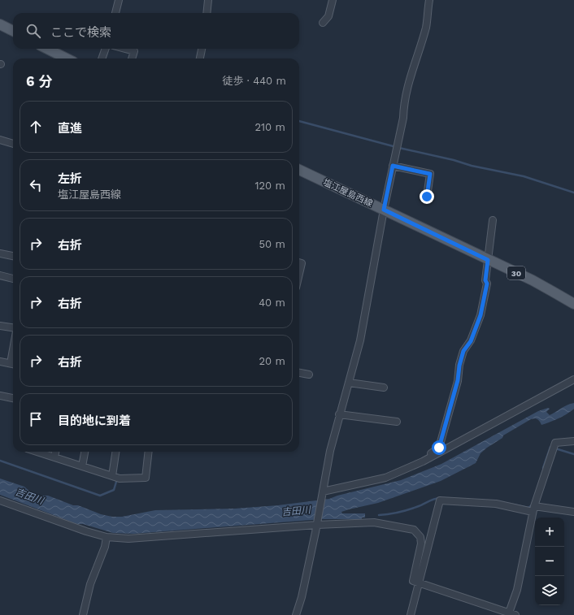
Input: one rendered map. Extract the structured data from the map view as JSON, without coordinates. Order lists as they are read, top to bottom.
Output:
{
  "streets": {
    "main road": ["塩江屋島西線", "30"]
  },
  "water": ["吉田川"],
  "page": {
    "search": "ここで検索",
    "heading": ["6 分", "徒歩 · 440 m"],
    "list": [
      ["直進", "210 m"],
      ["左折", "塩江屋島西線", "120 m"],
      ["右折", "50 m"],
      ["右折", "40 m"],
      ["右折", "20 m"],
      "目的地に到着"
    ],
    "map_buttons": ["+", "−"]
  }
}
